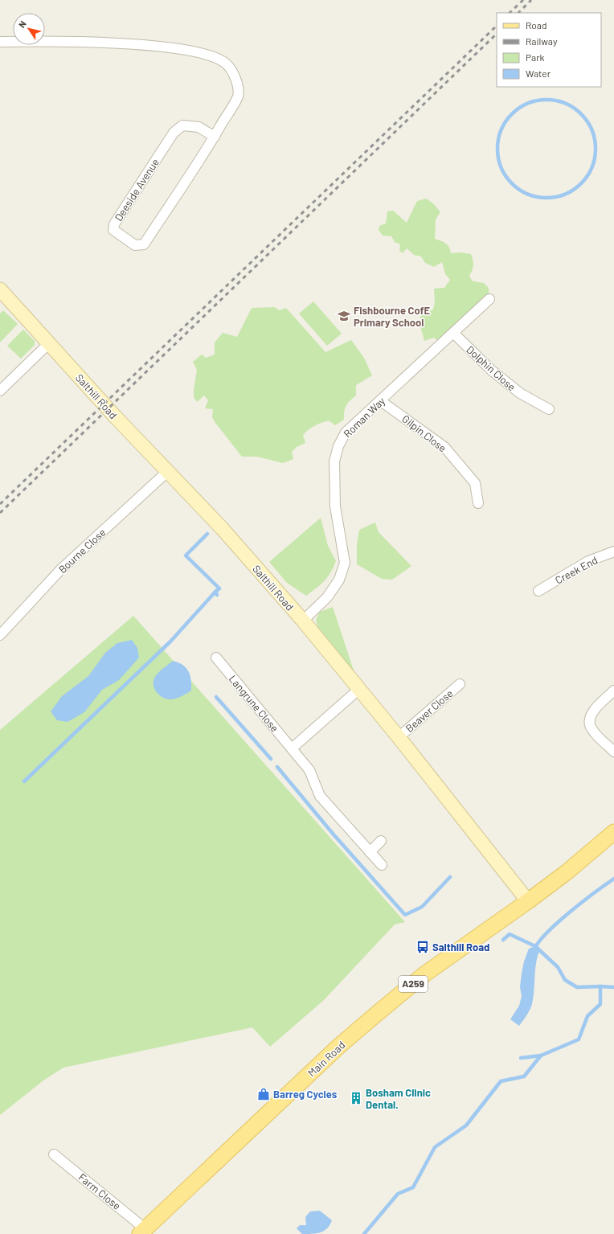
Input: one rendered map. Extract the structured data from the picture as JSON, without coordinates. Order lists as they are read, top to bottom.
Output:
{
  "streets": {
    "main road": ["A259", "Main Road"],
    "street": [
      "Deeside Avenue",
      "Dolphin Close",
      "Salthill Road",
      "Roman Way",
      "Gilpin Close",
      "Bourne Close",
      "Creek End",
      "Langrune Close",
      "Beaver Close",
      "Farm Close"
    ]
  },
  "crossings": [
    ["Dolphin Close", "Roman Way"],
    ["Salthill Road", "Roman Way"],
    ["Salthill Road", "Bourne Close"],
    ["Salthill Road", "Beaver Close"],
    ["Salthill Road", "A259"],
    ["Salthill Road", "Main Road"],
    ["Roman Way", "Gilpin Close"],
    ["A259", "Main Road"],
    ["Main Road", "Farm Close"]
  ],
  "places": {
    "school or university": ["Fishbourne CofE Primary School"],
    "bus stop": ["Salthill Road"],
    "shop": ["Barreg Cycles"],
    "building": ["Bosham Clinic Dental."]
  },
  "legend": [
    "Road",
    "Railway",
    "Park",
    "Water"
  ],
  "north": "top left"
}
